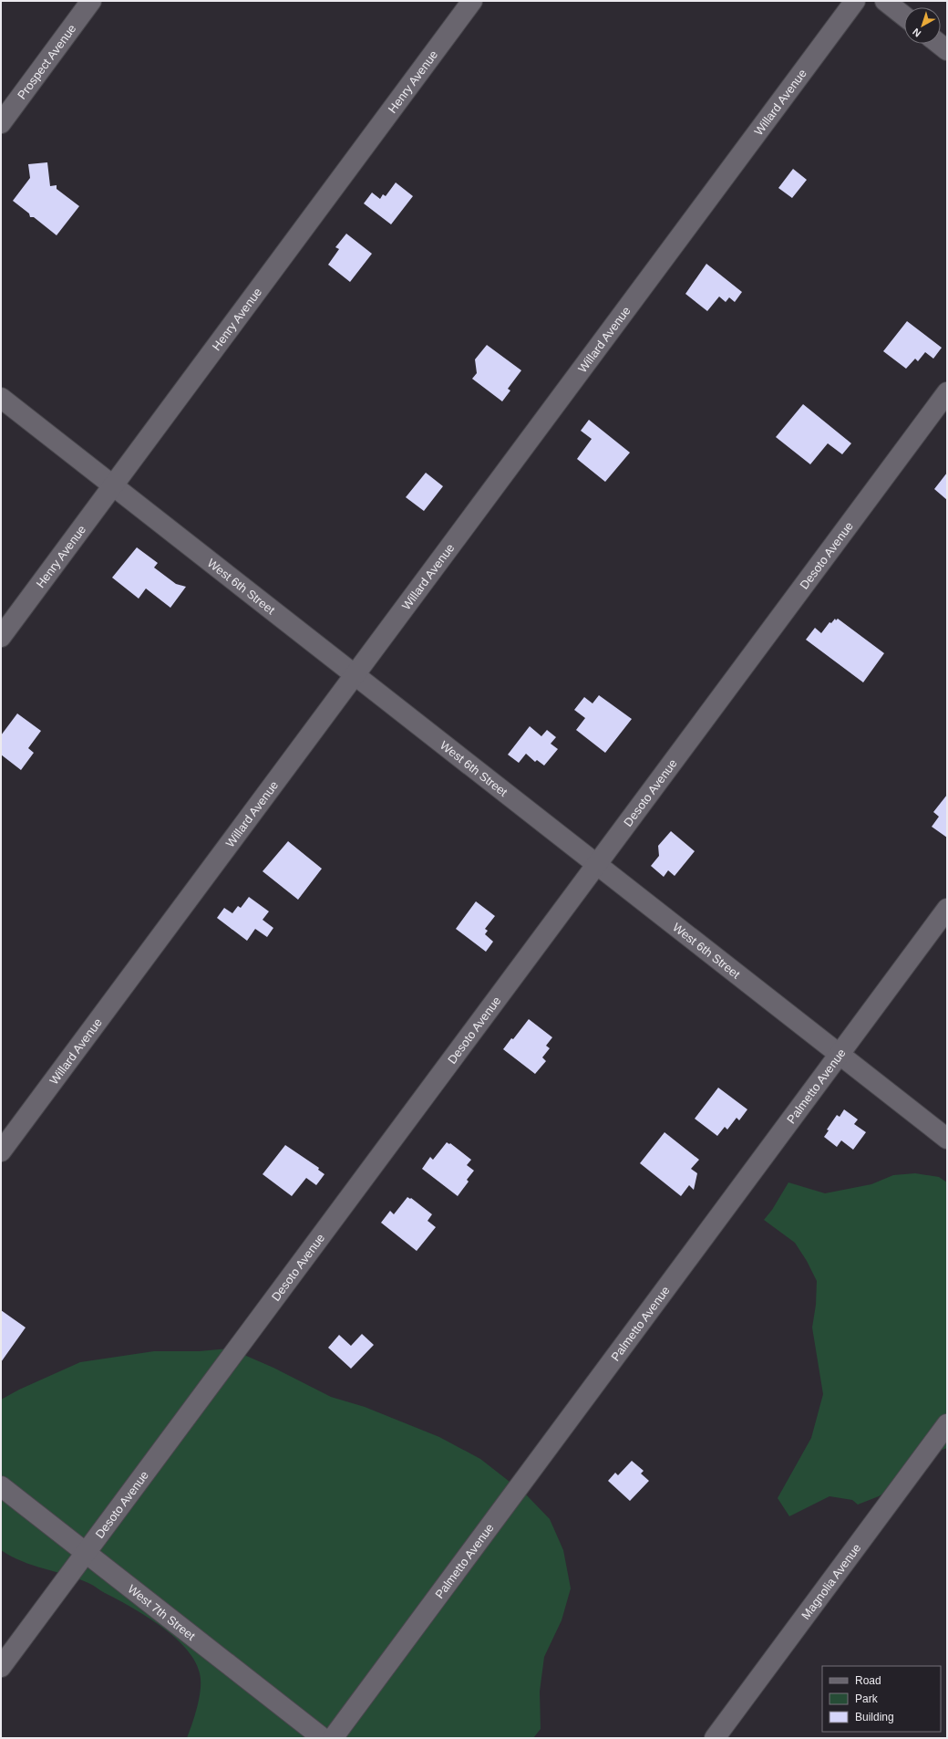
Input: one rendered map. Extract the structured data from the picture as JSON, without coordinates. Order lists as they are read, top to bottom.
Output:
{
  "streets": {
    "street": [
      "Prospect Avenue",
      "Henry Avenue",
      "Willard Avenue",
      "Desoto Avenue",
      "West 6th Street",
      "Palmetto Avenue",
      "Magnolia Avenue",
      "West 7th Street"
    ]
  },
  "crossings": [
    ["Henry Avenue", "West 6th Street"],
    ["Willard Avenue", "West 6th Street"],
    ["Desoto Avenue", "West 6th Street"],
    ["Desoto Avenue", "West 7th Street"],
    ["West 6th Street", "Palmetto Avenue"]
  ],
  "legend": ["Road", "Park", "Building"],
  "north": "bottom left"
}
